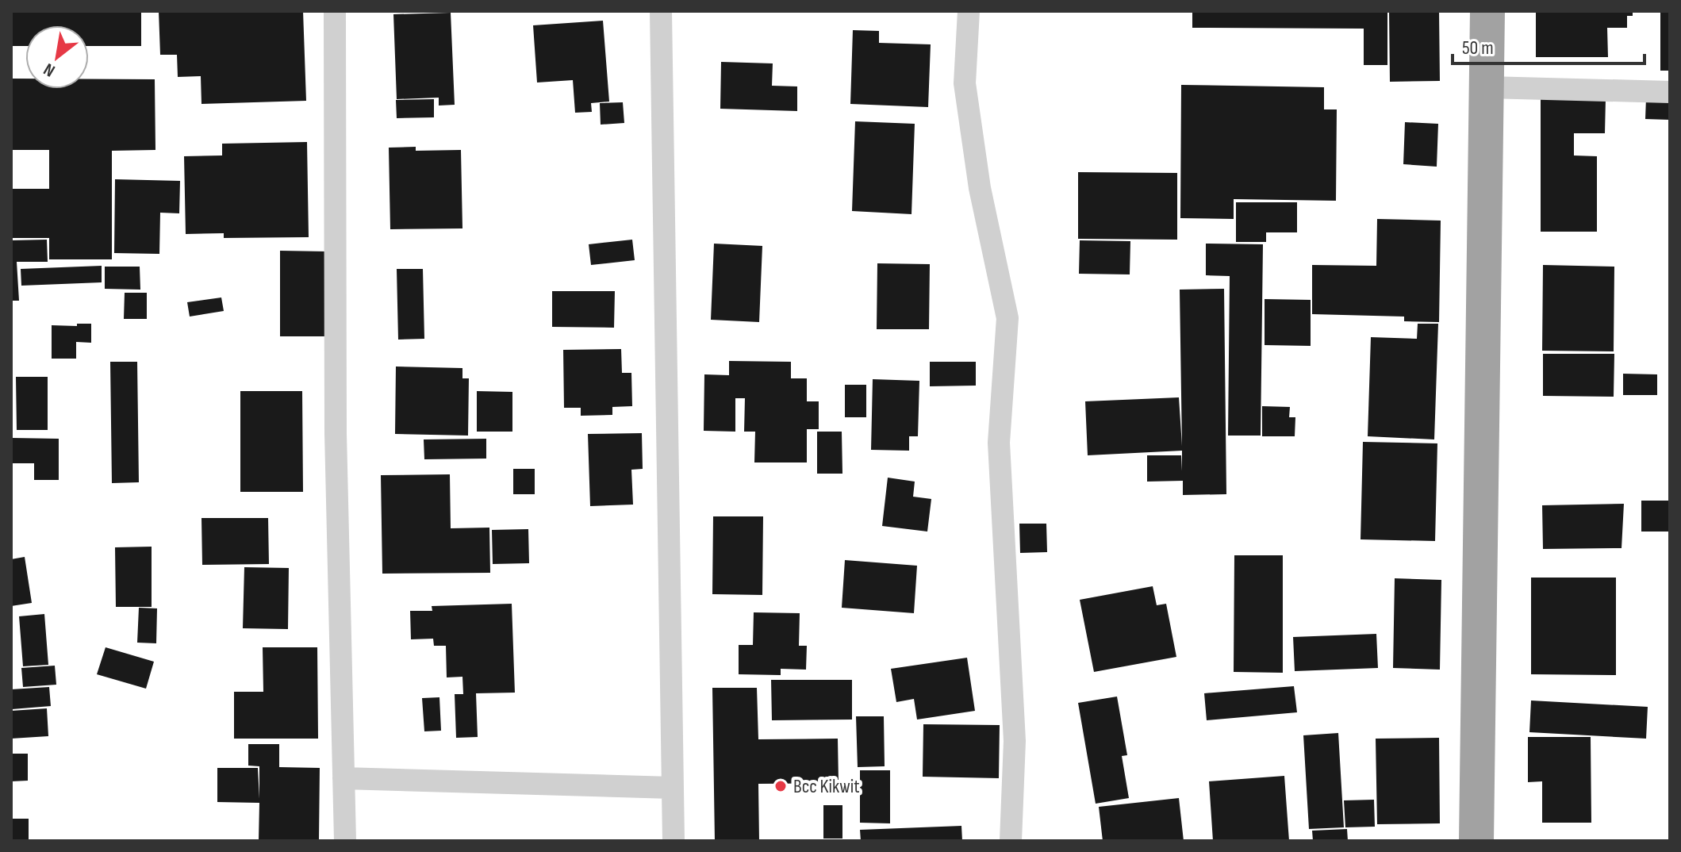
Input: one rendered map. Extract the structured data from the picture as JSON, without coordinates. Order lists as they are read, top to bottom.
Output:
{
  "places": ["Bcc Kikwit"],
  "scale_bar": "50 m",
  "north": "bottom left"
}
